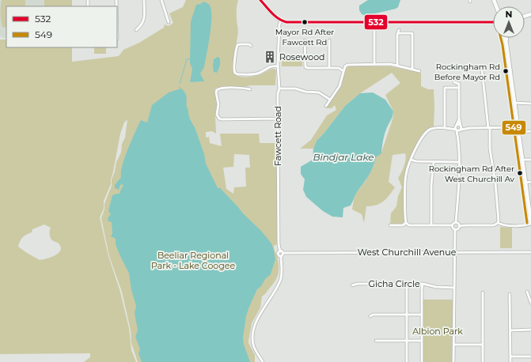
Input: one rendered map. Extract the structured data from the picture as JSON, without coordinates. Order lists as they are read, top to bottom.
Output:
{
  "streets": {
    "street": ["Fawcett Road", "West Churchill Avenue", "Gicha Circle"]
  },
  "water": ["Bindjar Lake"],
  "parks": ["Beeliar Regional Park - Lake Coogee", "Albion Park"],
  "places": {
    "other": ["Mayor Rd After Fawcett Rd", "Rockingham Rd Before Mayor Rd", "Rockingham Rd After West Churchill Av"],
    "building": ["Rosewood"]
  },
  "lines": ["transit line 532", "transit line 549"],
  "legend": ["532", "549"],
  "north": "top"
}
